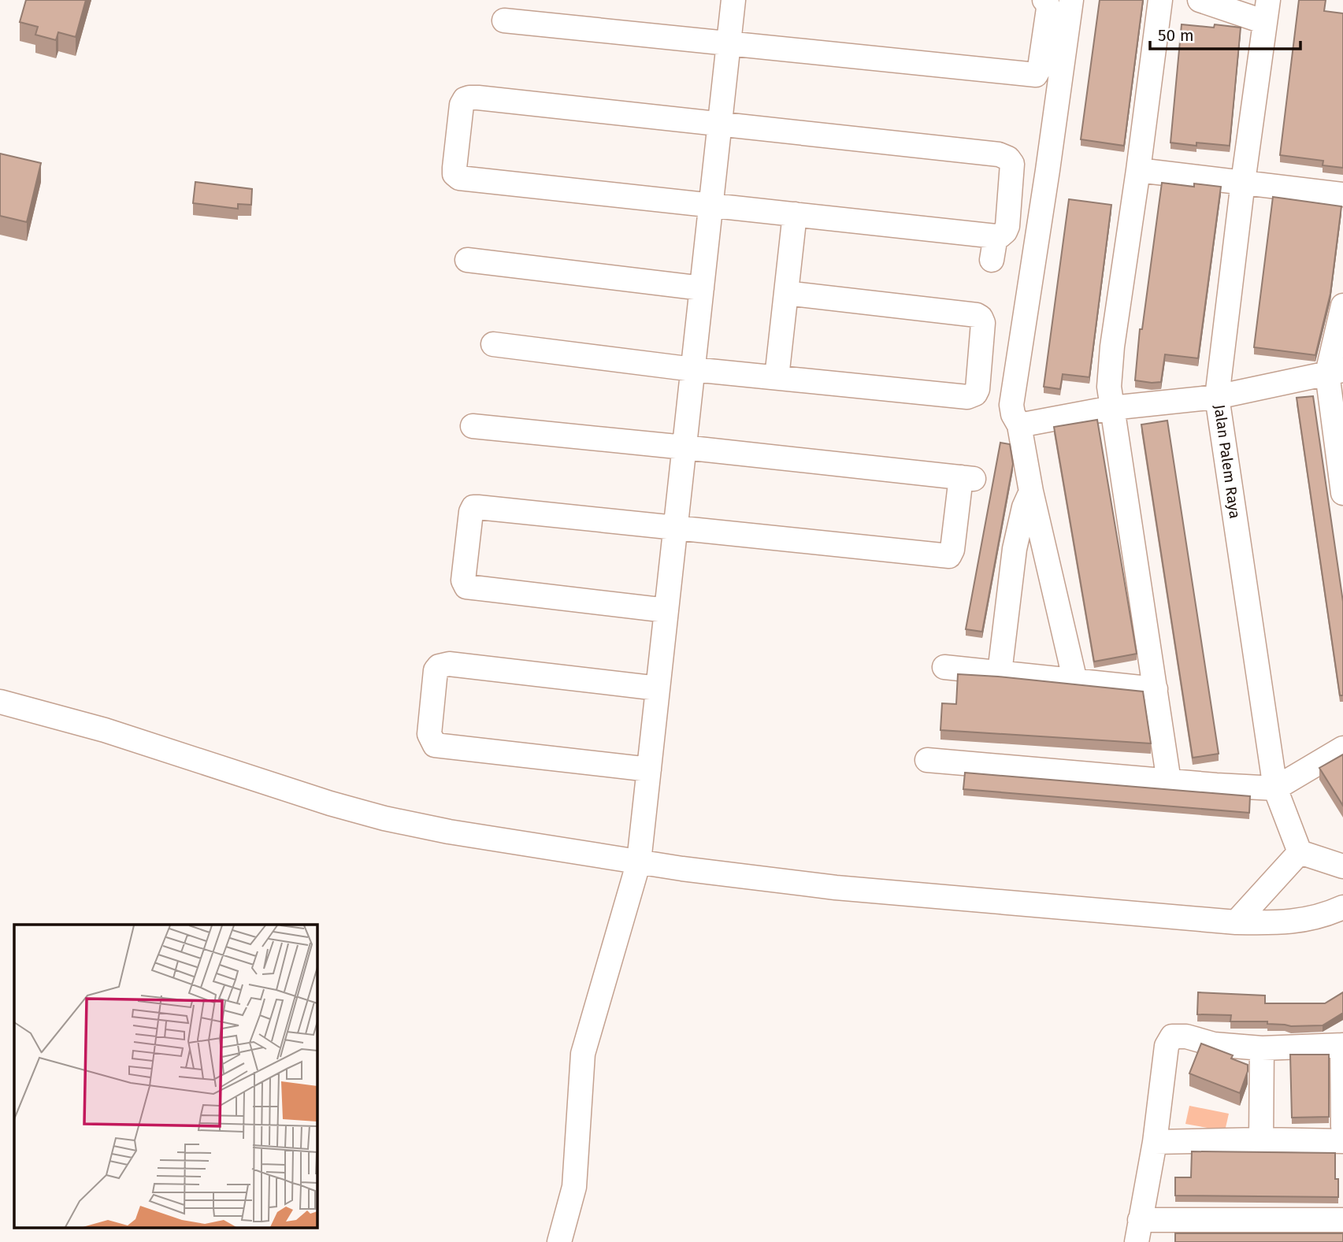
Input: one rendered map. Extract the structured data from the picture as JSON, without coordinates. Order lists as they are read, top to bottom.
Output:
{
  "streets": {
    "street": ["Jalan Palem Raya"]
  },
  "scale_bar": "50 m"
}
